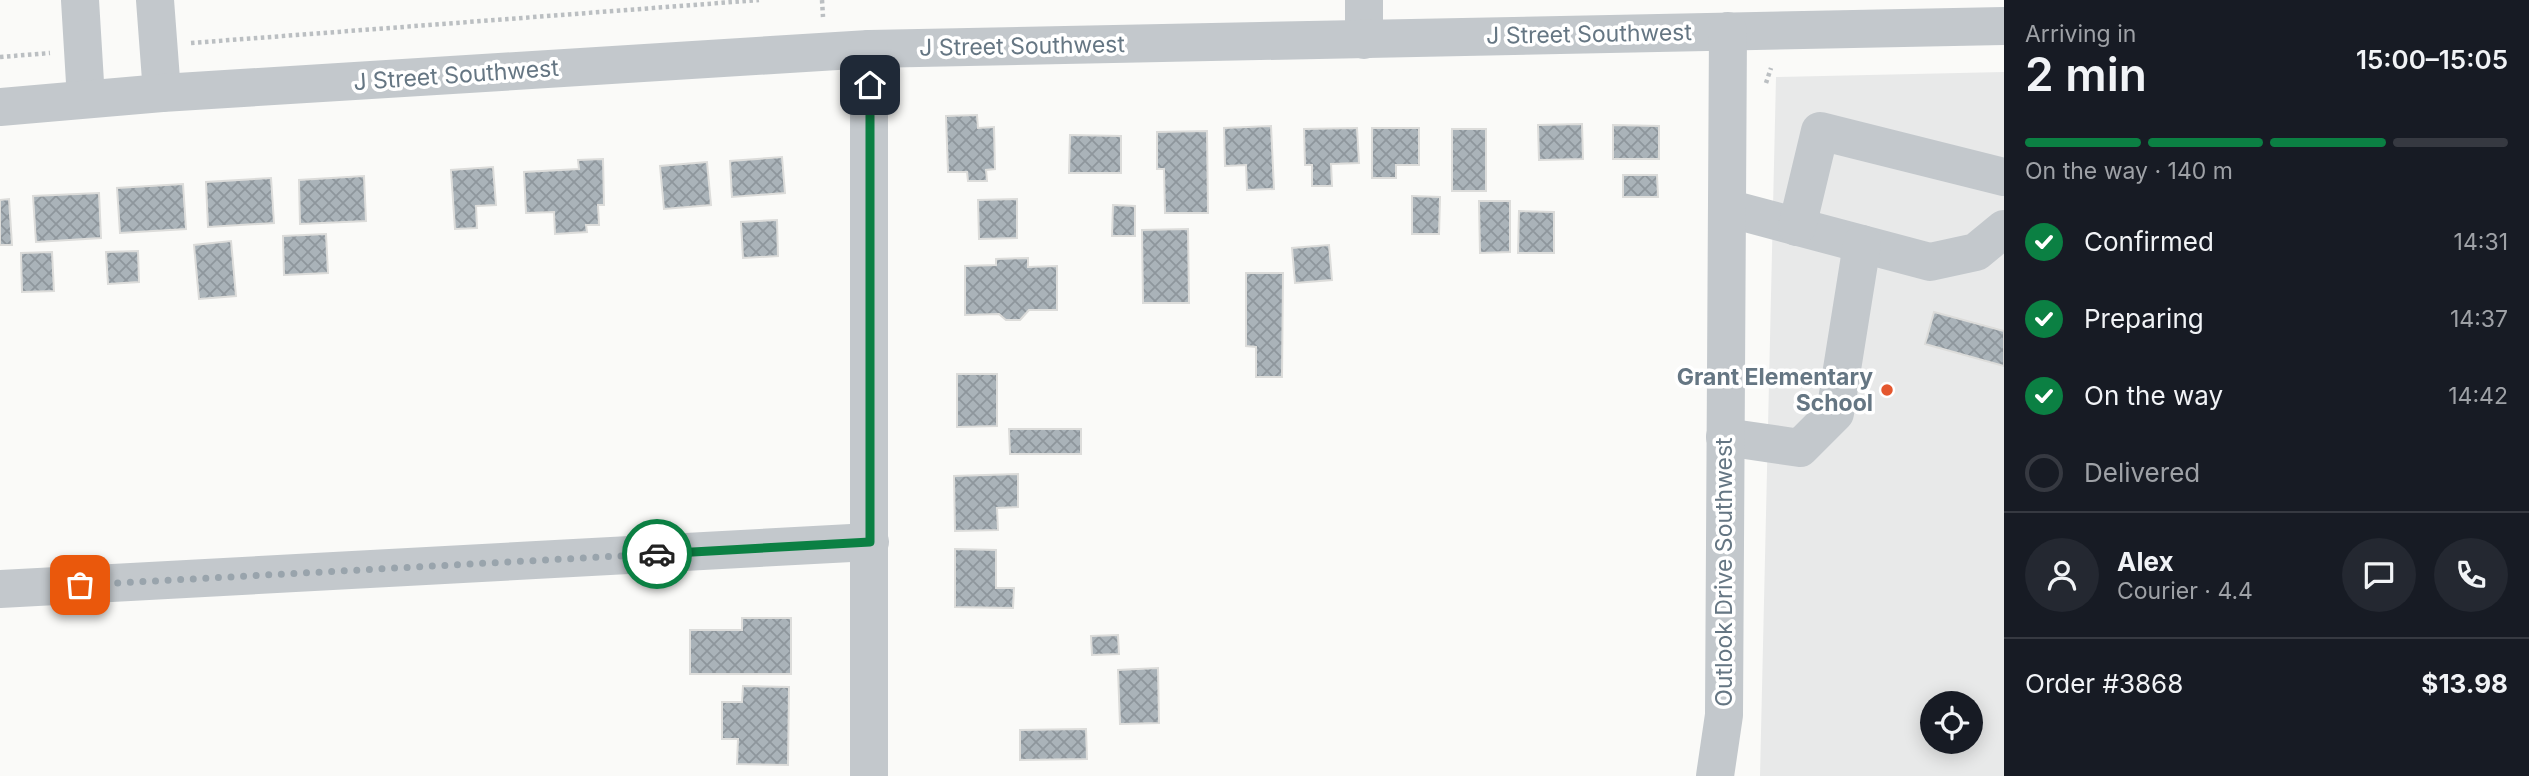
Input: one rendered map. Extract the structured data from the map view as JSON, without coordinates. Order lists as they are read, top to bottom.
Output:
{
  "streets": {
    "street": ["J Street Southwest", "Outlook Drive Southwest"]
  },
  "crossings": [
    ["J Street Southwest", "Outlook Drive Southwest"]
  ],
  "places": ["Grant Elementary School"],
  "page": {
    "heading": ["2 min", "Arriving in", "15:00–15:05"],
    "panel": [
      "Alex",
      "Courier · 4.4",
      "Order #3868",
      "$13.98"
    ],
    "bar": "On the way · 140 m",
    "list": [
      ["Confirmed", "14:31"],
      ["Preparing", "14:37"],
      ["On the way", "14:42"],
      "Delivered"
    ]
  }
}
